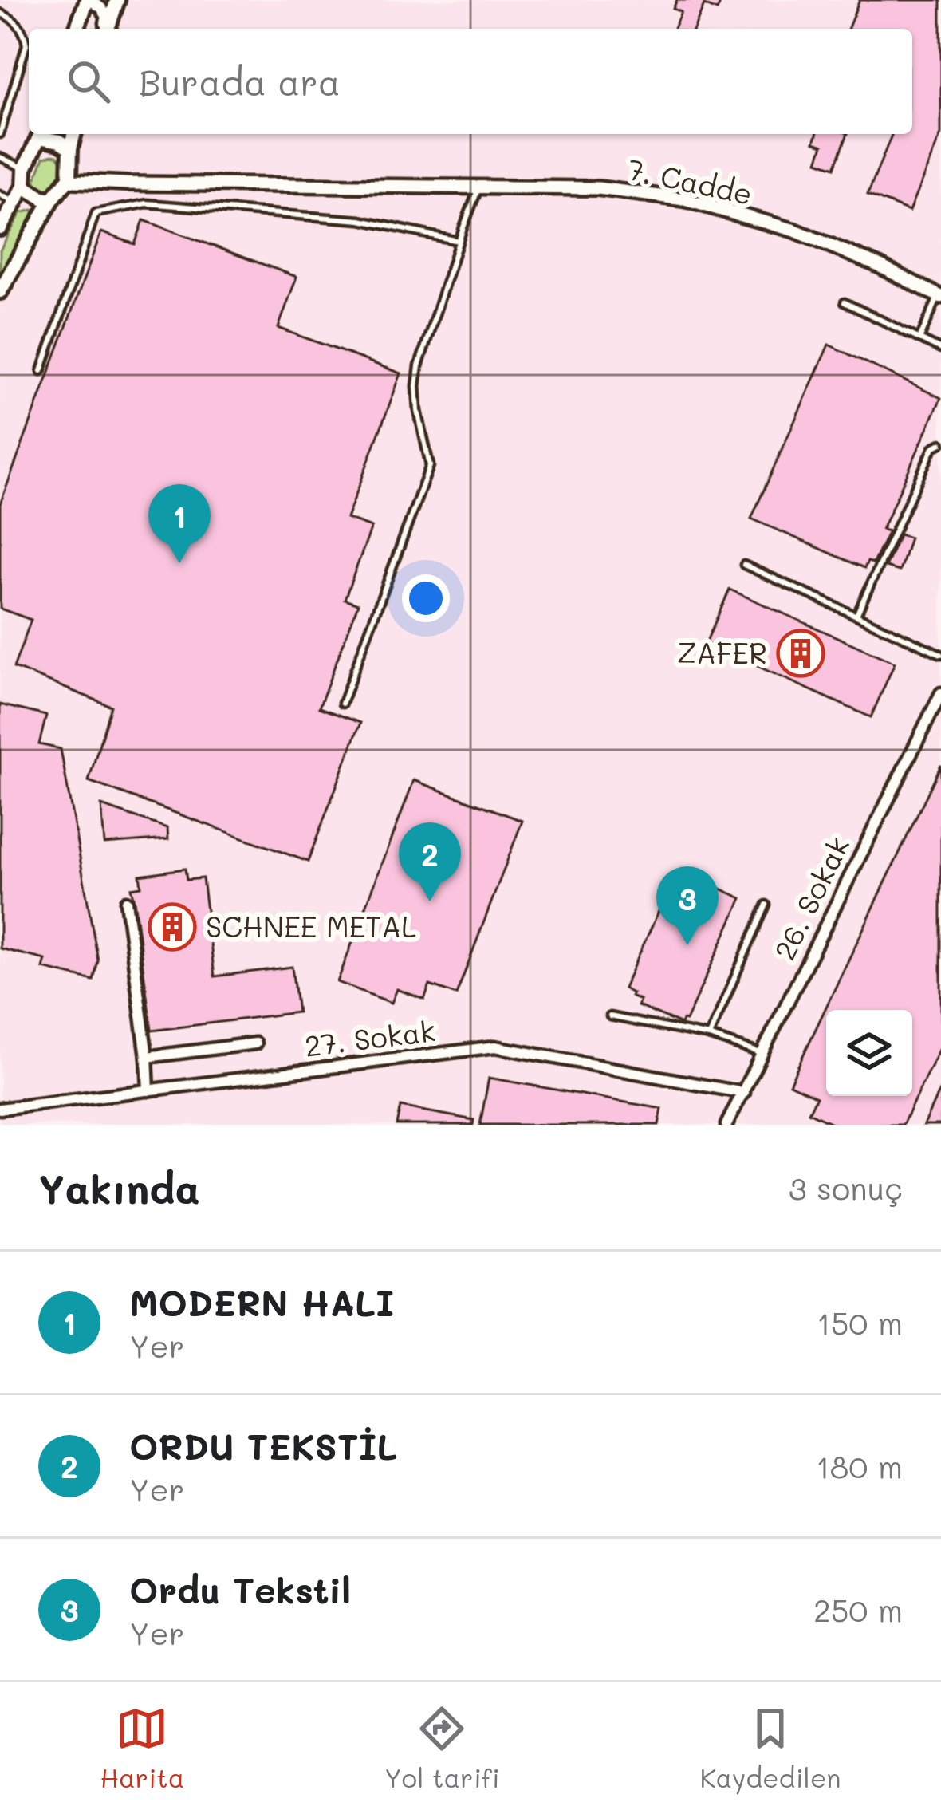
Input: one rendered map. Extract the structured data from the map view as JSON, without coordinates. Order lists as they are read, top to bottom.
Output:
{
  "streets": {
    "street": ["7. Cadde", "26. Sokak", "27. Sokak"]
  },
  "crossings": [
    ["26. Sokak", "27. Sokak"]
  ],
  "places": {
    "building": ["ZAFER", "SCHNEE METAL"]
  },
  "page": {
    "search": "Burada ara",
    "pins": ["1", "2", "3"],
    "heading": ["Yakında", "3 sonuç"],
    "list": [
      {
        "mark": "1",
        "name": "MODERN HALI",
        "note": "Yer",
        "value": "150 m"
      },
      {
        "mark": "2",
        "name": "ORDU TEKSTİL",
        "note": "Yer",
        "value": "180 m"
      },
      {
        "mark": "3",
        "name": "Ordu Tekstil",
        "note": "Yer",
        "value": "250 m"
      }
    ],
    "nav": ["Harita", "Yol tarifi", "Kaydedilen"]
  }
}
